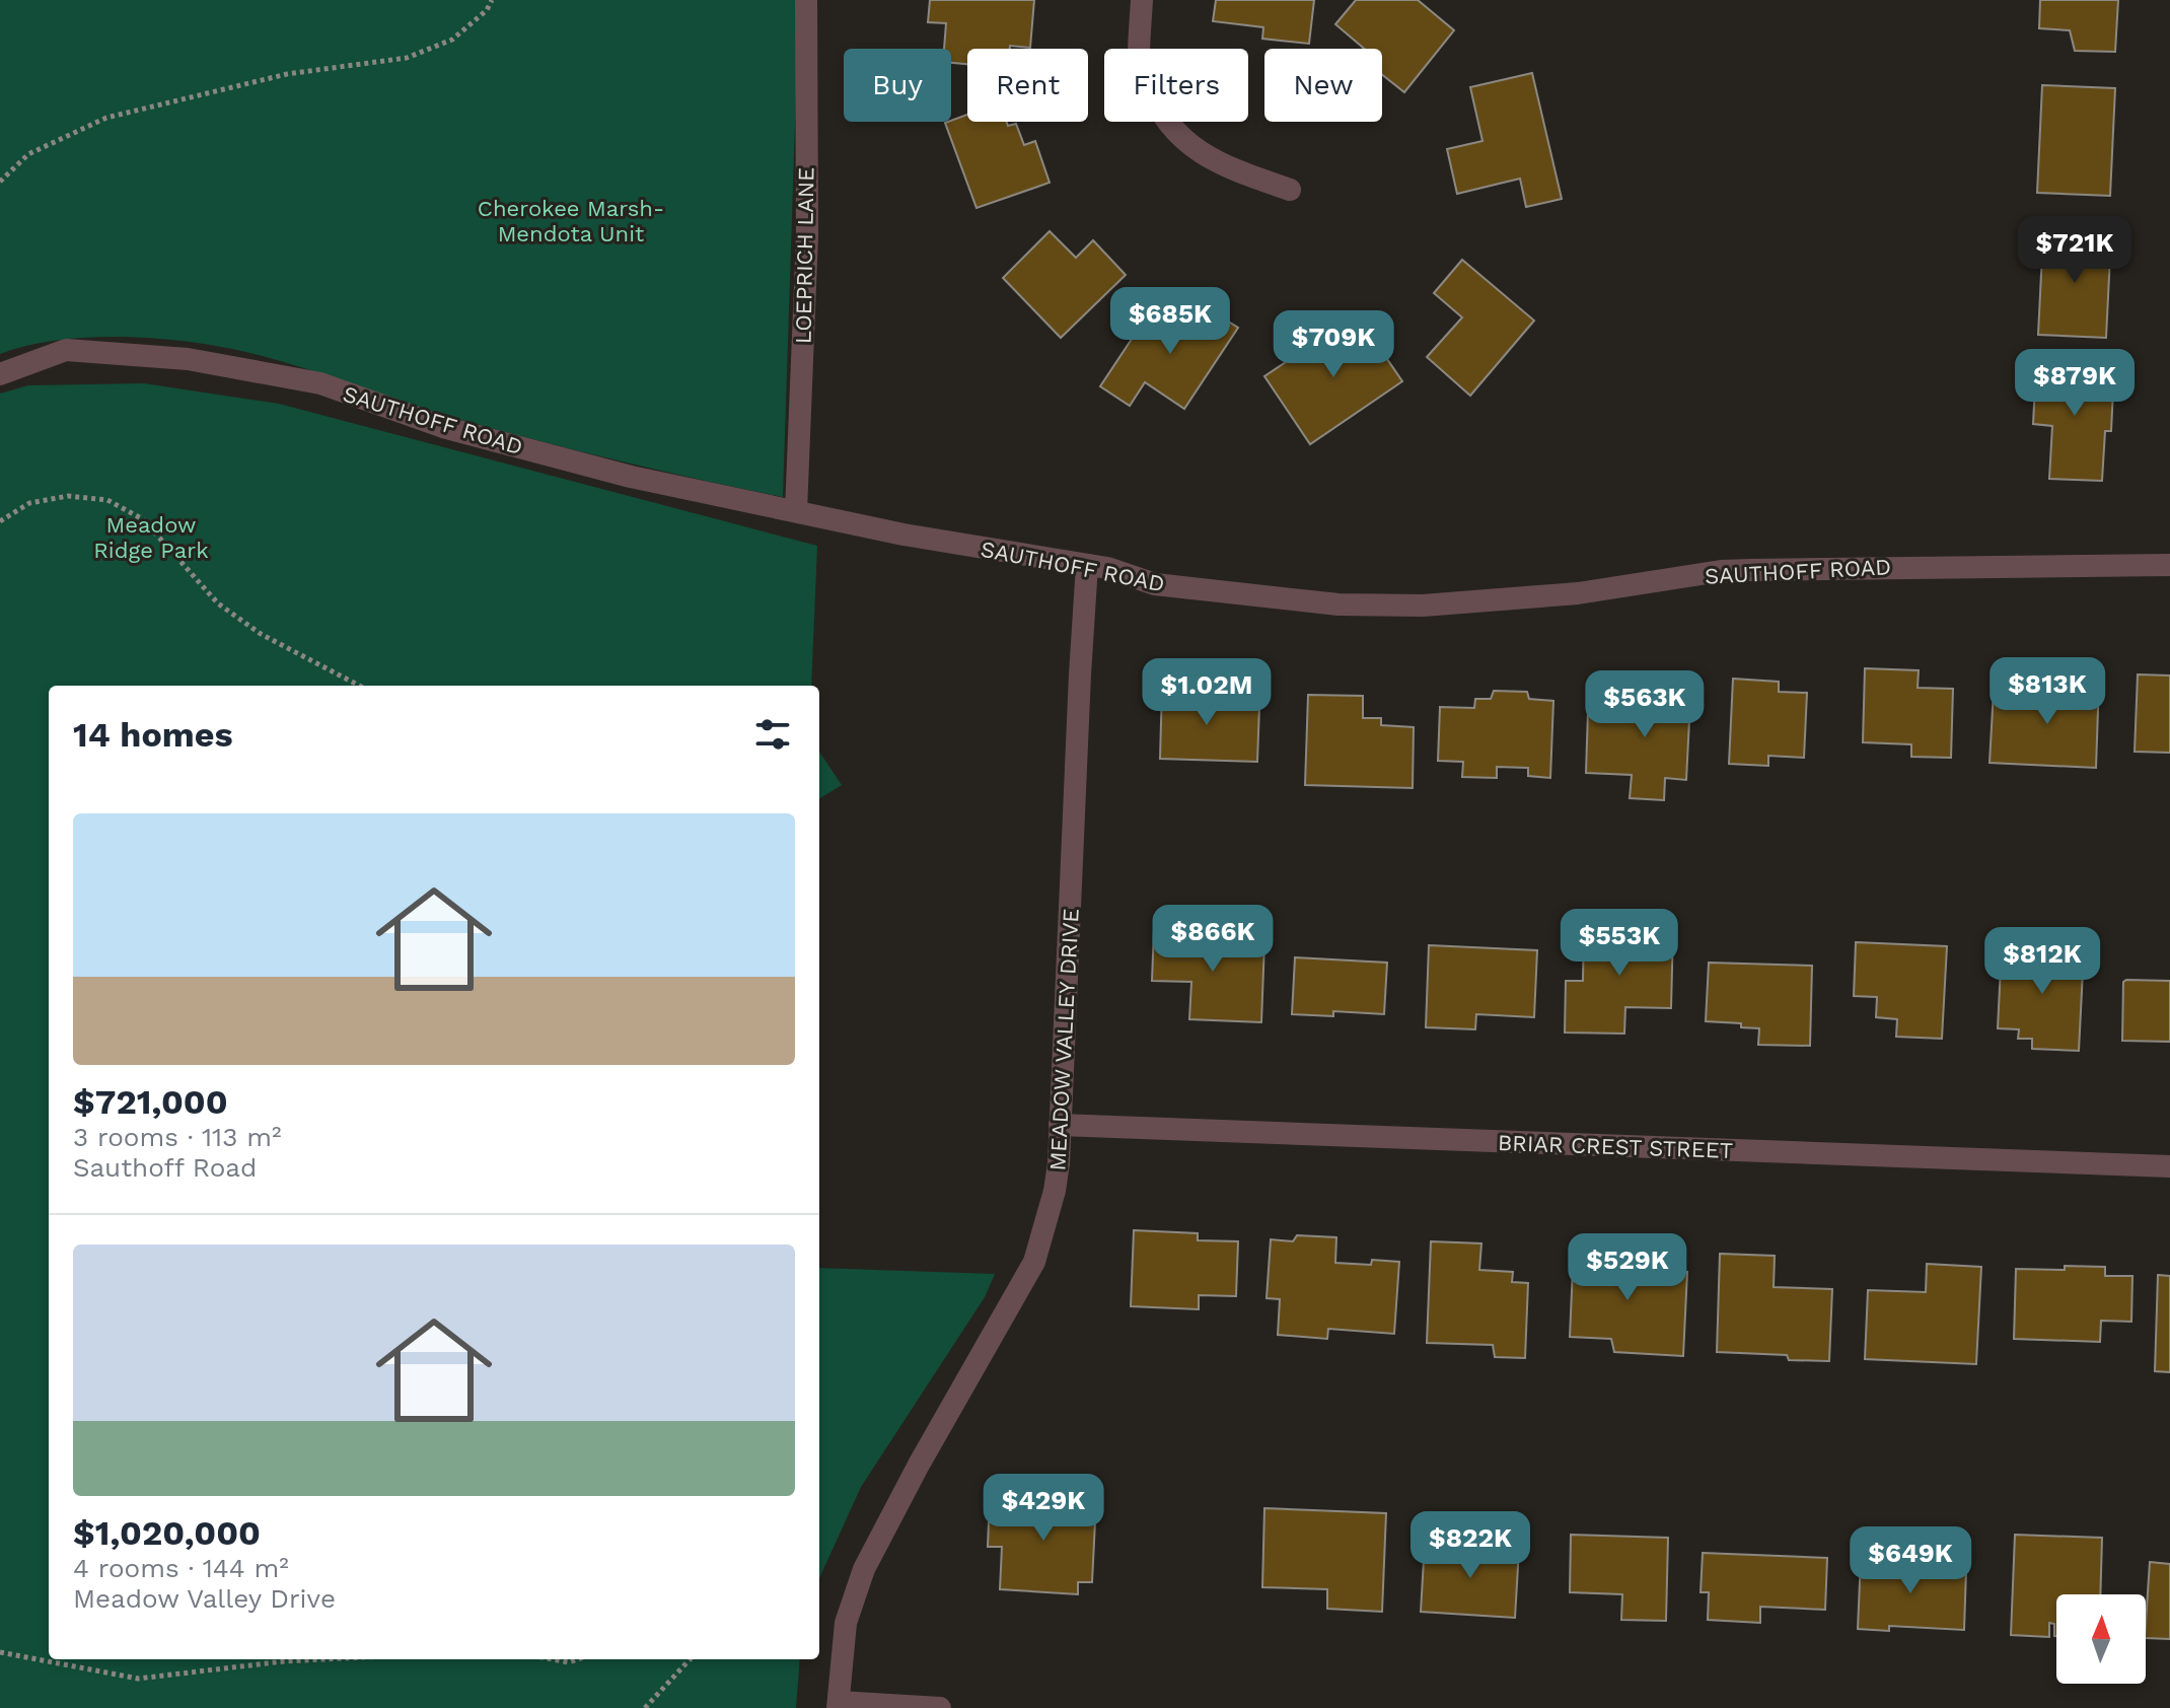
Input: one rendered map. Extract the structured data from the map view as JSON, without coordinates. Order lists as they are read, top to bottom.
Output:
{
  "streets": {
    "street": [
      "LOEPRICH LANE",
      "SAUTHOFF ROAD",
      "MEADOW VALLEY DRIVE",
      "BRIAR CREST STREET"
    ]
  },
  "crossings": [
    ["LOEPRICH LANE", "SAUTHOFF ROAD"],
    ["SAUTHOFF ROAD", "MEADOW VALLEY DRIVE"],
    ["MEADOW VALLEY DRIVE", "BRIAR CREST STREET"]
  ],
  "parks": ["Cherokee Marsh- Mendota Unit", "Meadow Ridge Park"],
  "north": "top",
  "page": {
    "chip": [
      "Buy",
      "Rent",
      "Filters",
      "New"
    ],
    "price": [
      "$721K",
      "$685K",
      "$709K",
      "$879K",
      "$813K",
      "$1.02M",
      "$563K",
      "$866K",
      "$553K",
      "$812K",
      "$529K",
      "$429K",
      "$822K",
      "$649K"
    ],
    "heading": "14 homes",
    "list": [
      {
        "name": "$721,000",
        "note": "3 rooms · 113 m² · Sauthoff Road"
      },
      {
        "name": "$1,020,000",
        "note": "4 rooms · 144 m² · Meadow Valley Drive"
      }
    ]
  }
}
